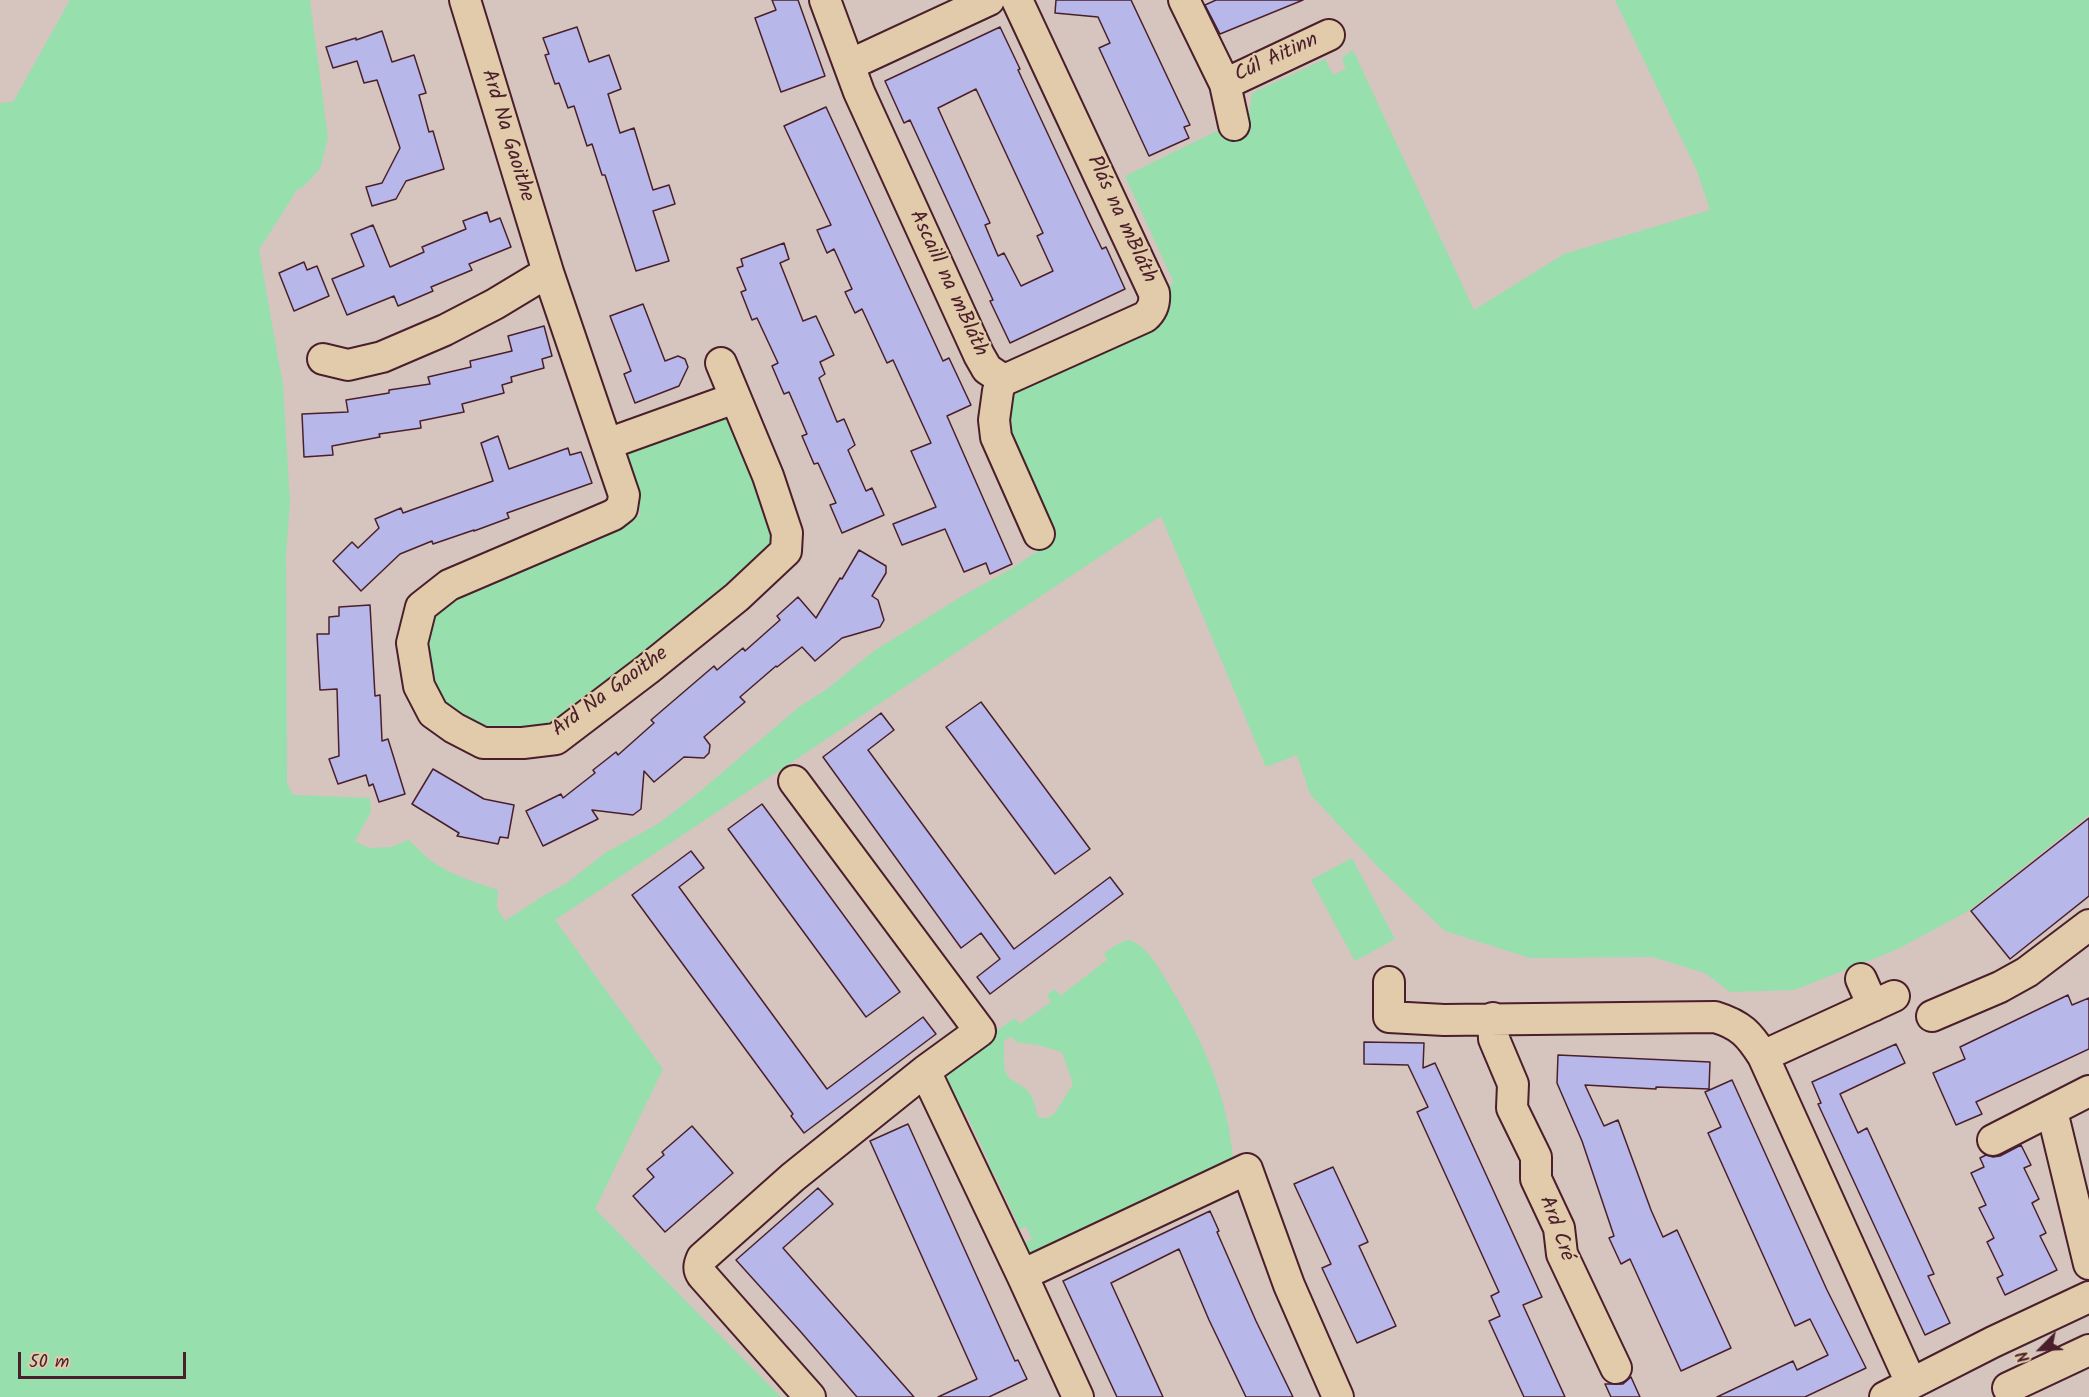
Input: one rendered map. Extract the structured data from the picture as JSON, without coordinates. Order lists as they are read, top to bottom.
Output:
{
  "streets": {
    "street": [
      "Cúl Aitinn",
      "Ard Na Gaoithe",
      "Plás na mBláth",
      "Ascaill na mBláth",
      "Ard Cré"
    ]
  },
  "crossings": [
    ["Plás na mBláth", "Ascaill na mBláth"]
  ],
  "scale_bar": "50 m",
  "north": "bottom left"
}
